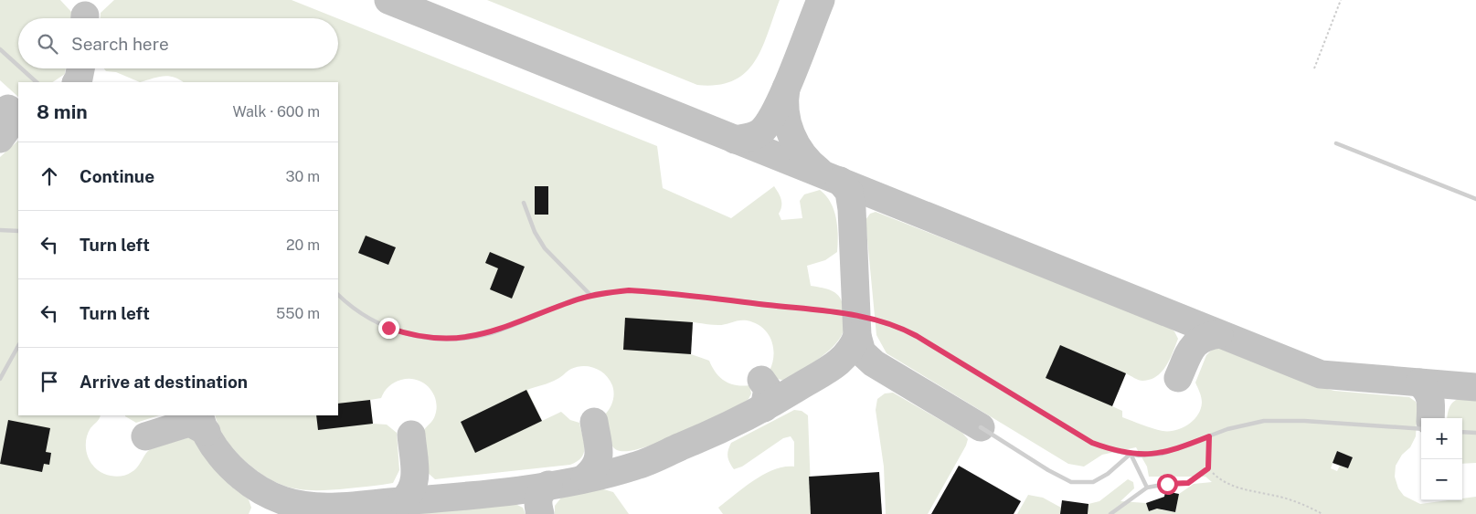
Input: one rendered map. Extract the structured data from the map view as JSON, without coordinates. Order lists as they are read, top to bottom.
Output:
{
  "page": {
    "search": "Search here",
    "heading": ["8 min", "Walk · 600 m"],
    "list": [
      ["Continue", "30 m"],
      ["Turn left", "20 m"],
      ["Turn left", "550 m"],
      "Arrive at destination"
    ],
    "map_buttons": ["+", "−"]
  }
}
